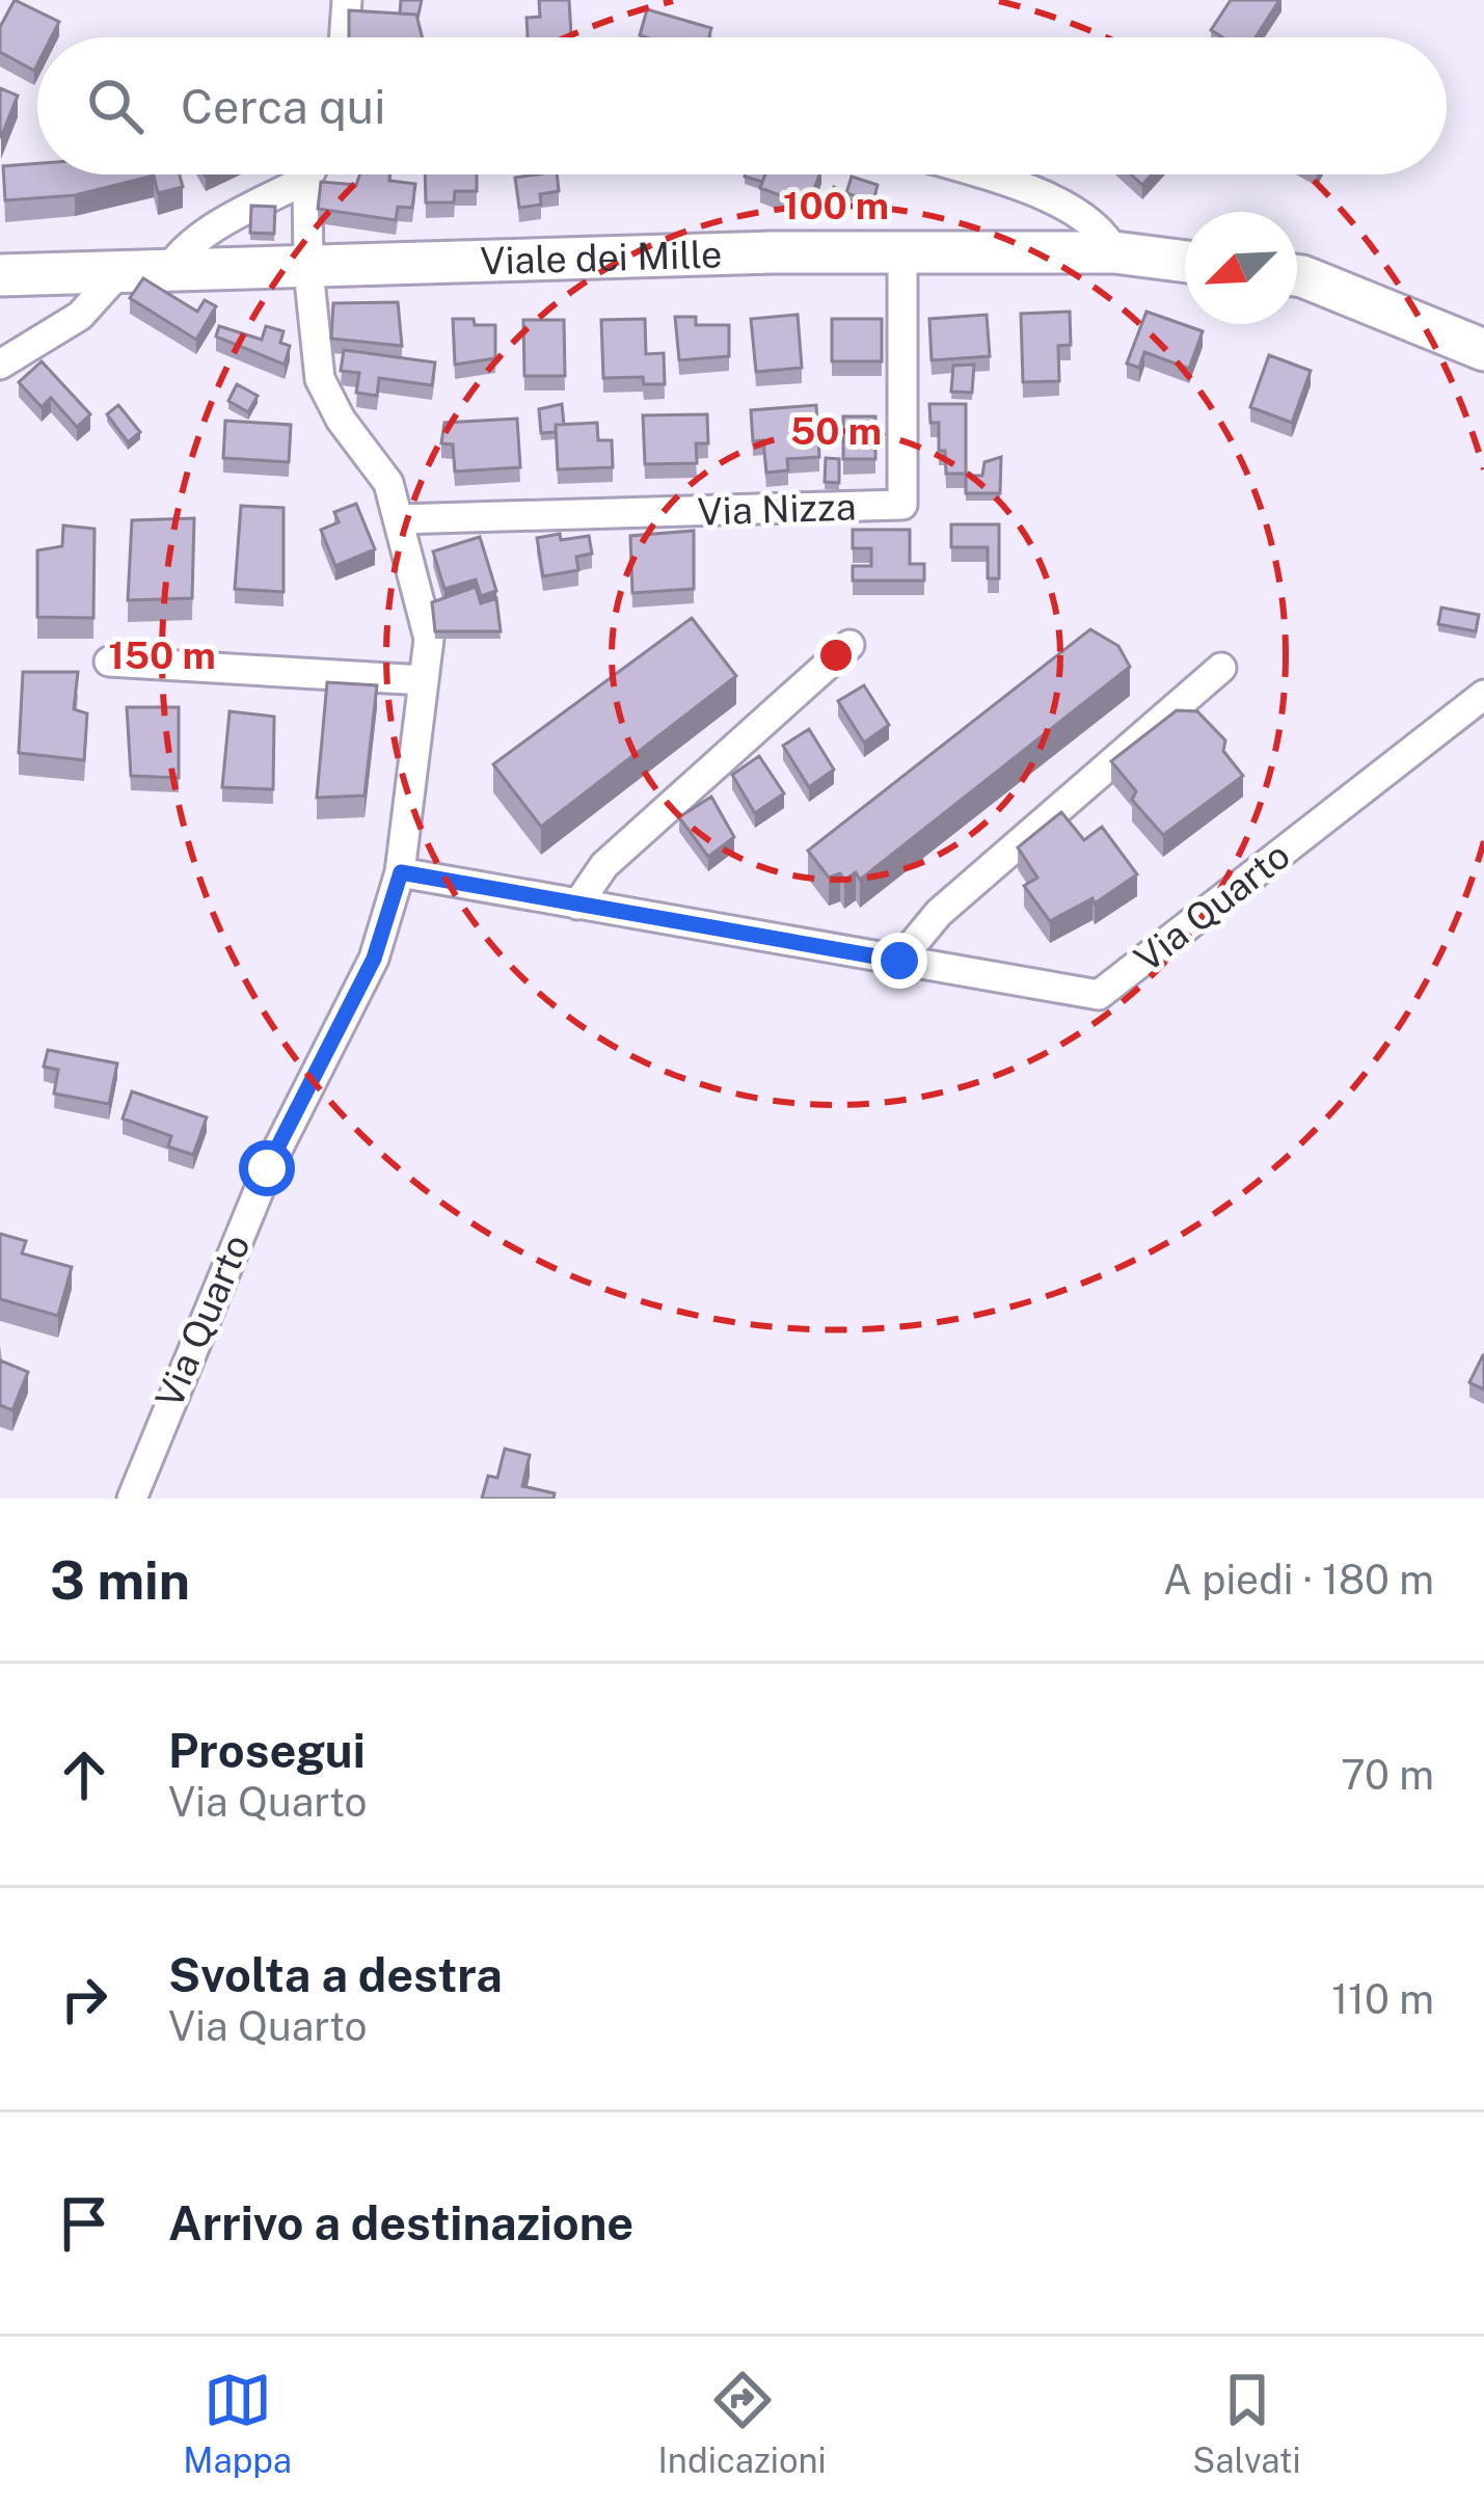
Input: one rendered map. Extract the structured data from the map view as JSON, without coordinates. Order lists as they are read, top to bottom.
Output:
{
  "streets": {
    "main road": ["Viale dei Mille"],
    "street": ["Via Nizza", "Via Quarto"]
  },
  "crossings": [
    ["Viale dei Mille", "Via Nizza"],
    ["Viale dei Mille", "Via Quarto"],
    ["Via Nizza", "Via Quarto"]
  ],
  "north": "bottom left",
  "page": {
    "search": "Cerca qui",
    "heading": ["3 min", "A piedi · 180 m"],
    "list": [
      ["Prosegui", "Via Quarto", "70 m"],
      ["Svolta a destra", "Via Quarto", "110 m"],
      "Arrivo a destinazione"
    ],
    "nav": ["Mappa", "Indicazioni", "Salvati"]
  },
  "rings": ["100 m", "50 m", "150 m"]
}
